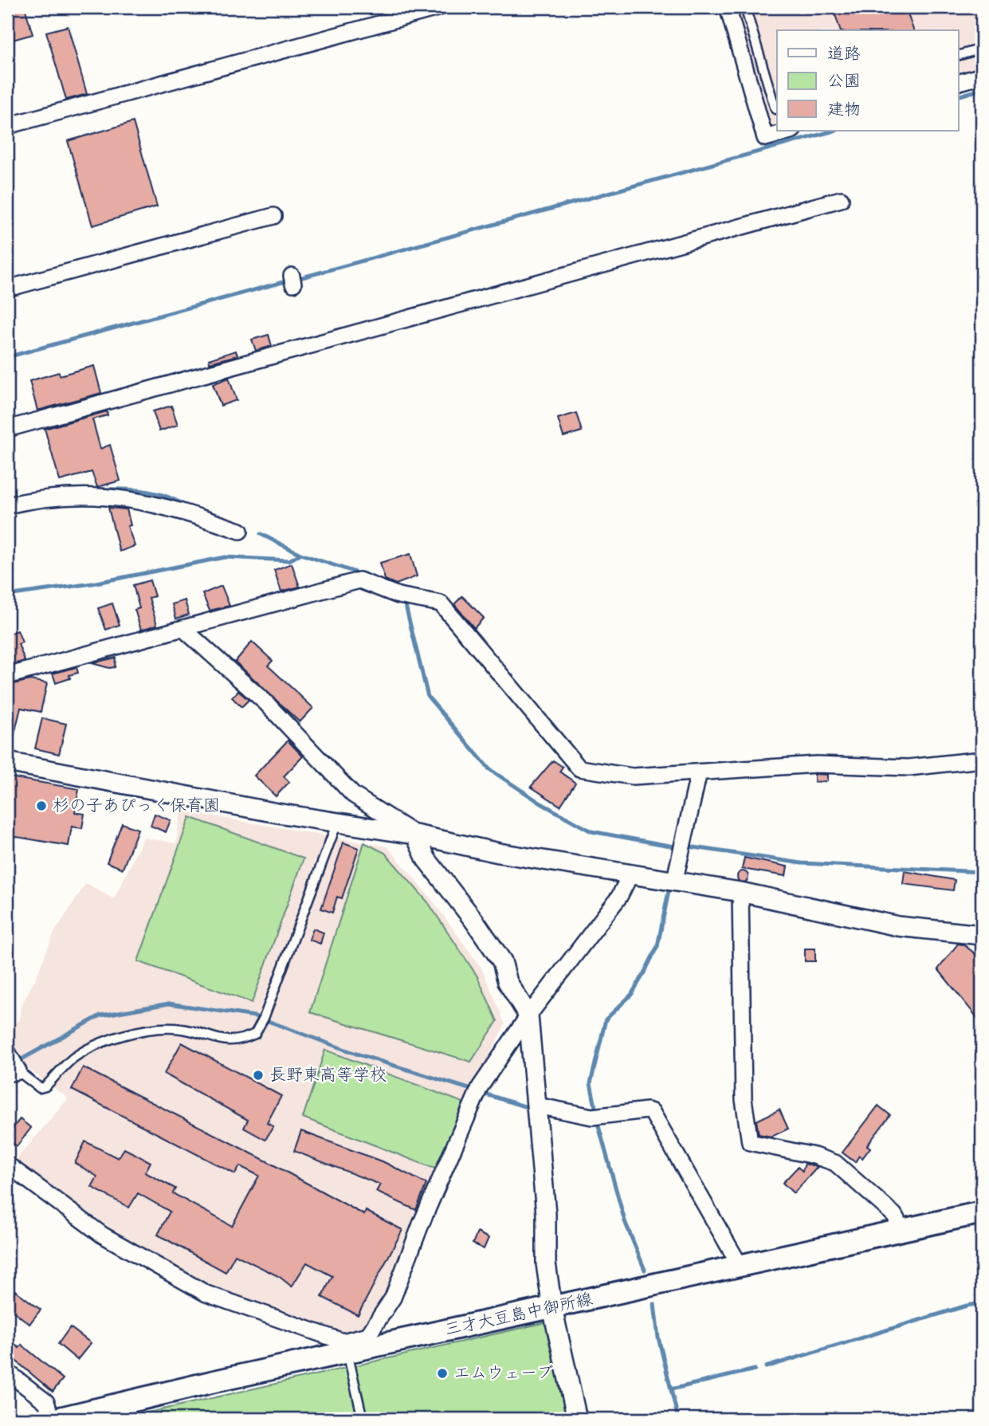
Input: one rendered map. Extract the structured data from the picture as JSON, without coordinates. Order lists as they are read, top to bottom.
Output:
{
  "streets": {
    "main road": ["三才大豆島中御所線"]
  },
  "places": ["杉の子あぴっく保育園", "長野東高等学校", "エムウェーブ"],
  "legend": ["道路", "公園", "建物"]
}
